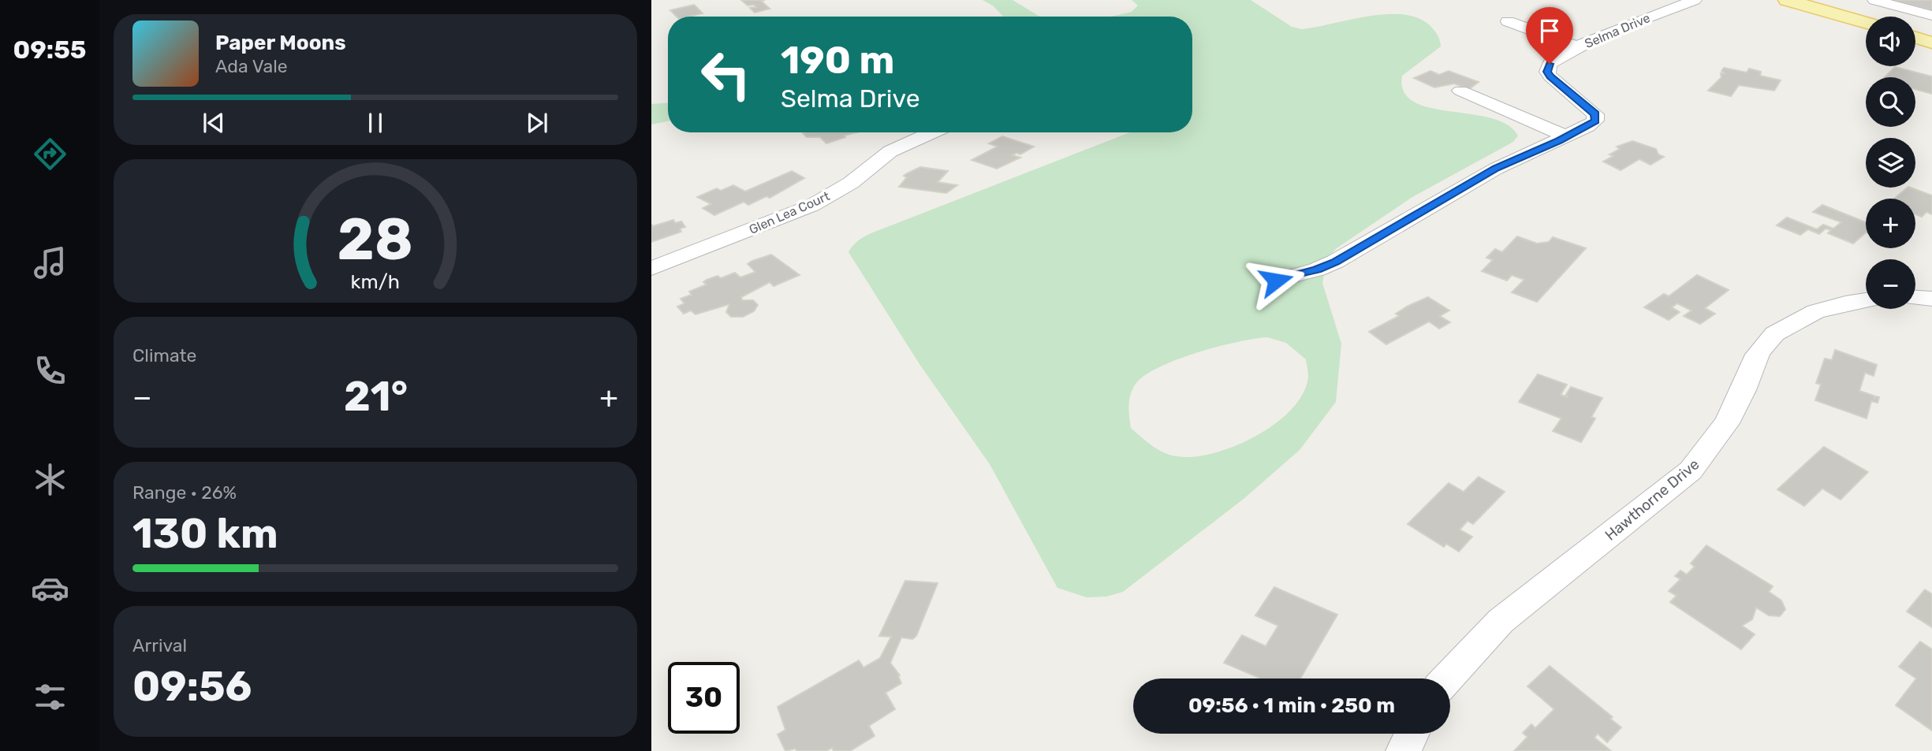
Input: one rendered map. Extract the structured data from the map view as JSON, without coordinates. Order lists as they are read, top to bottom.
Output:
{
  "streets": {
    "street": ["Selma Drive", "Glen Lea Court", "Hawthorne Drive"]
  },
  "page": {
    "tabs": "09:55",
    "map_buttons": ["+", "−"],
    "turn": ["190 m", "Selma Drive"],
    "song": ["Paper Moons", "Ada Vale"],
    "tile": [
      "Climate",
      ["Range · 26%", "130 km"],
      ["Arrival", "09:56"]
    ],
    "heat": ["−", "21°", "+"],
    "limit": "30",
    "trip": "09:56 · 1 min · 250 m",
    "gauge": ["28", "km/h"]
  }
}
